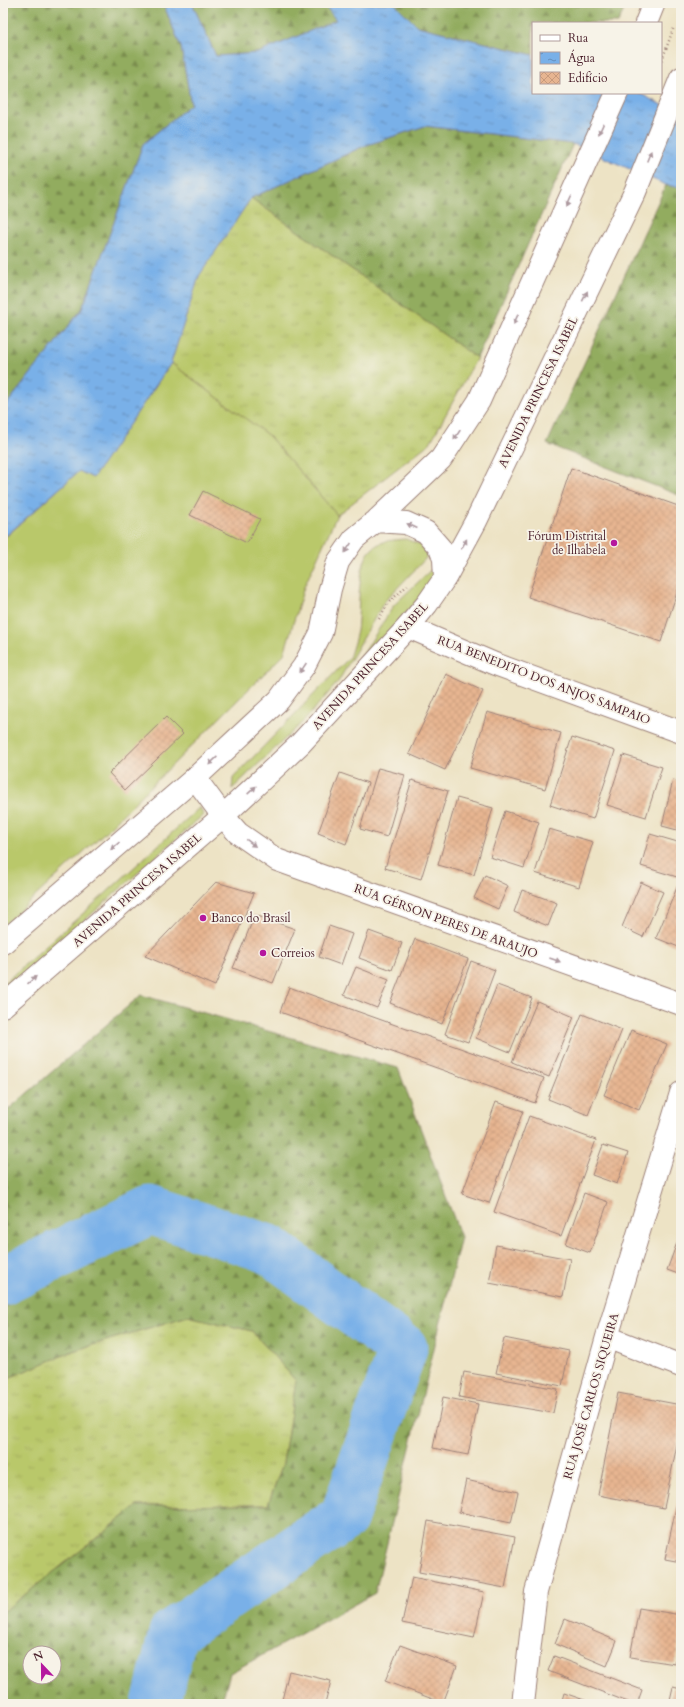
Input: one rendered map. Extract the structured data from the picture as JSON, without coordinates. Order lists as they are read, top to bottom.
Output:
{
  "streets": {
    "main road": [
      "AVENIDA PRINCESA ISABEL",
      "RUA BENEDITO DOS ANJOS SAMPAIO",
      "RUA GÉRSON PERES DE ARAUJO",
      "RUA JOSÉ CARLOS SIQUEIRA"
    ]
  },
  "crossings": [
    ["AVENIDA PRINCESA ISABEL", "RUA BENEDITO DOS ANJOS SAMPAIO"],
    ["AVENIDA PRINCESA ISABEL", "RUA GÉRSON PERES DE ARAUJO"]
  ],
  "one_way": ["RUA GÉRSON PERES DE ARAUJO"],
  "places": ["Fórum Distrital de Ilhabela", "Banco do Brasil", "Correios"],
  "legend": ["Rua", "Água", "Edifício"],
  "north": "top"
}
